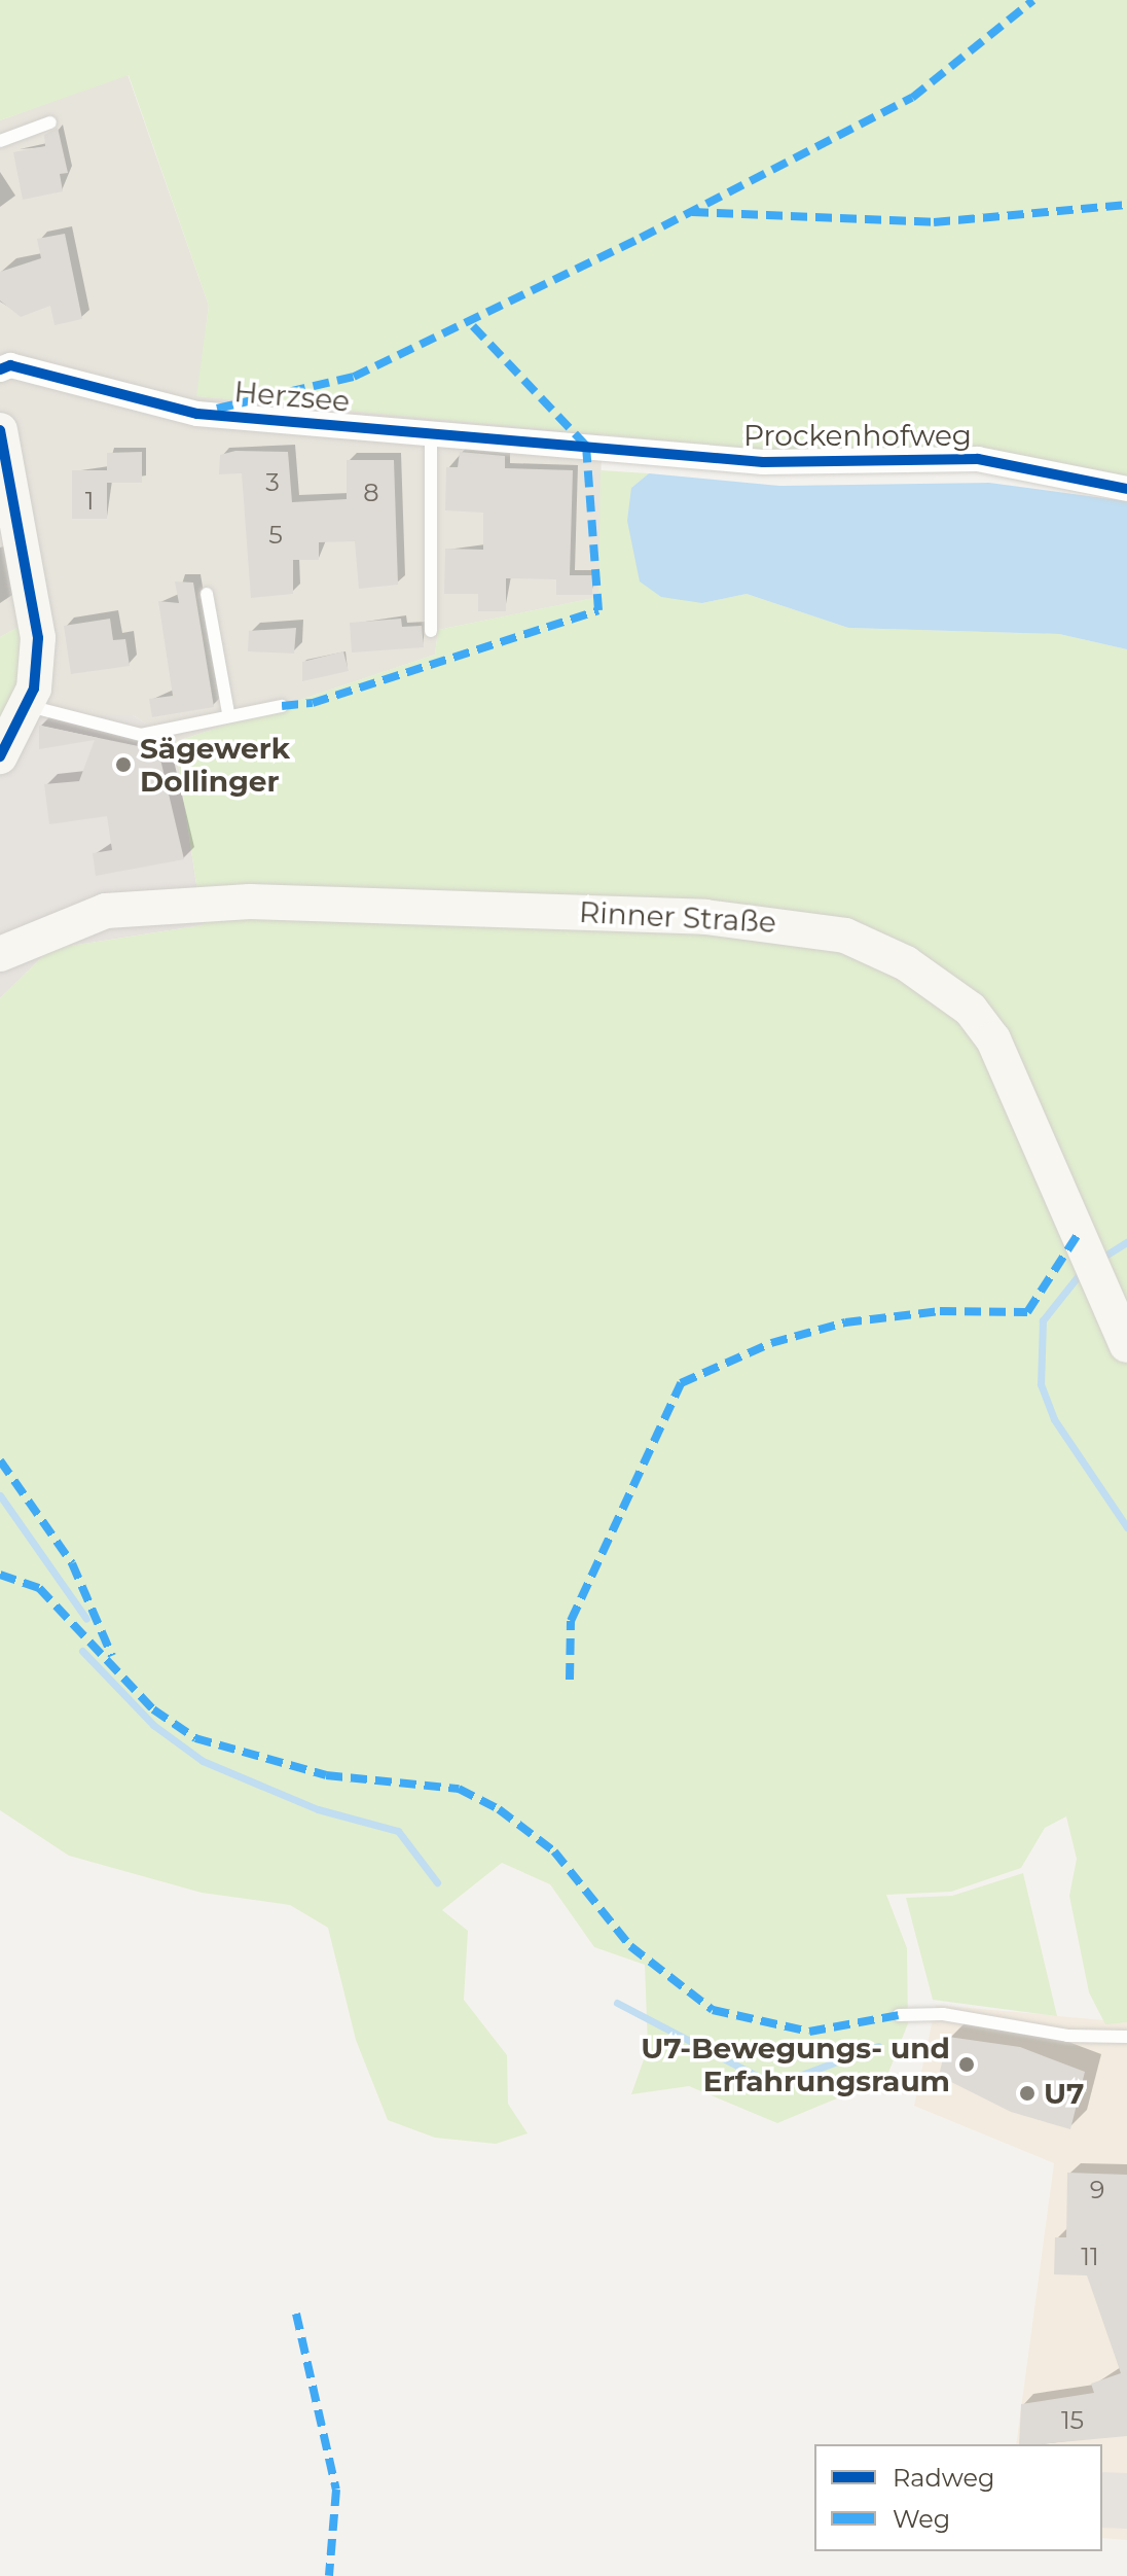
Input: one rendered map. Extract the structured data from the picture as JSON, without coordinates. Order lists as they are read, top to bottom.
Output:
{
  "streets": {
    "main road": ["Rinner Straße"],
    "street": ["Herzsee", "Prockenhofweg"]
  },
  "crossings": [
    ["Herzsee", "Prockenhofweg"]
  ],
  "places": ["Sägewerk Dollinger", "U7-Bewegungs- und Erfahrungsraum", "U7"],
  "house_numbers": [
    "3",
    "8",
    "1",
    "5",
    "9",
    "11",
    "15"
  ],
  "legend": ["Radweg", "Weg"]
}
